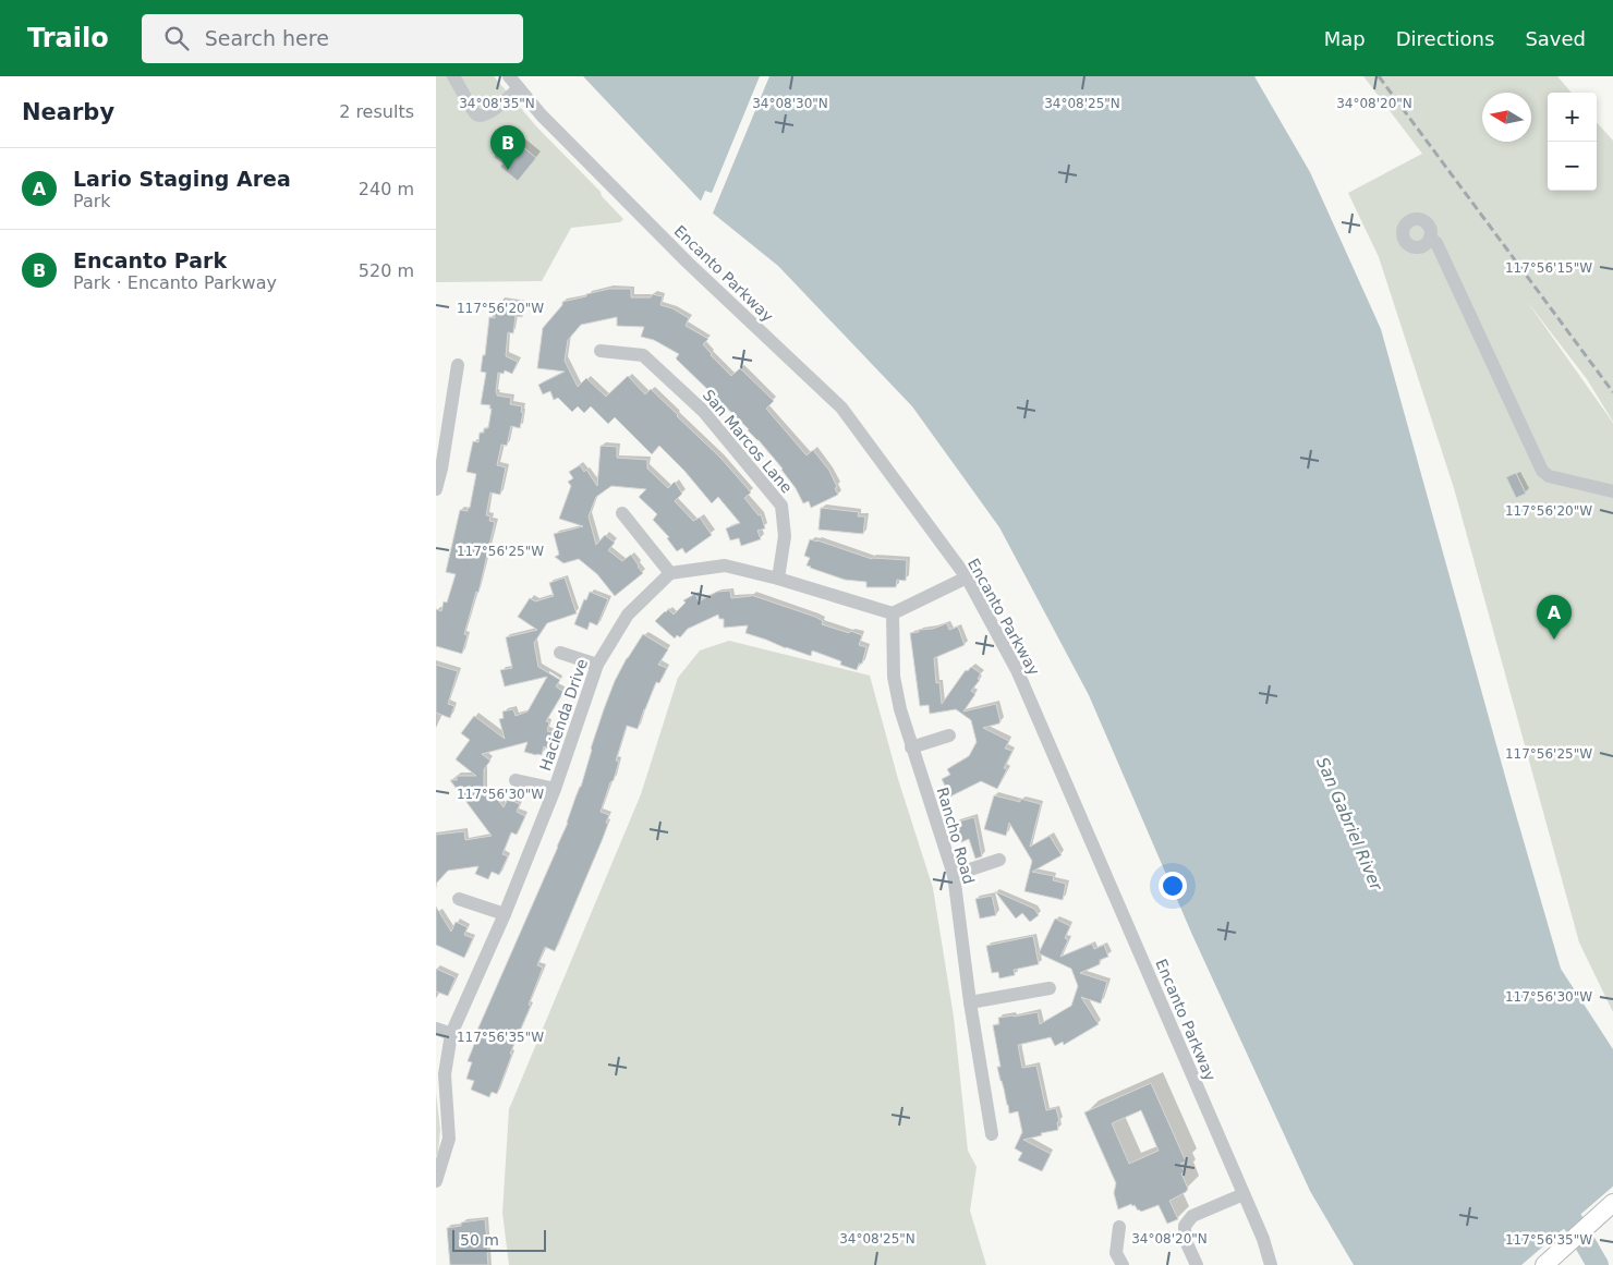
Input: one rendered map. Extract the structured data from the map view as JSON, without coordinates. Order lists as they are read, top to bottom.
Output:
{
  "streets": {
    "street": [
      "Encanto Parkway",
      "San Marcos Lane",
      "Hacienda Drive",
      "Rancho Road"
    ]
  },
  "water": ["San Gabriel River"],
  "scale_bar": "50 m",
  "north": "left",
  "page": {
    "header": "Trailo",
    "search": "Search here",
    "nav": ["Map", "Directions", "Saved"],
    "heading": ["Nearby", "2 results"],
    "map_buttons": ["+", "−"],
    "pins": ["B", "A"],
    "list": [
      {
        "mark": "A",
        "name": "Lario Staging Area",
        "note": "Park",
        "value": "240 m"
      },
      {
        "mark": "B",
        "name": "Encanto Park",
        "note": "Park · Encanto Parkway",
        "value": "520 m"
      }
    ],
    "scale": "50 m"
  },
  "coordinates": [
    "34°08'35\"N",
    "34°08'30\"N",
    "34°08'25\"N",
    "34°08'20\"N",
    "117°56'15\"W",
    "117°56'20\"W",
    "117°56'25\"W",
    "117°56'30\"W",
    "117°56'35\"W"
  ]
}
